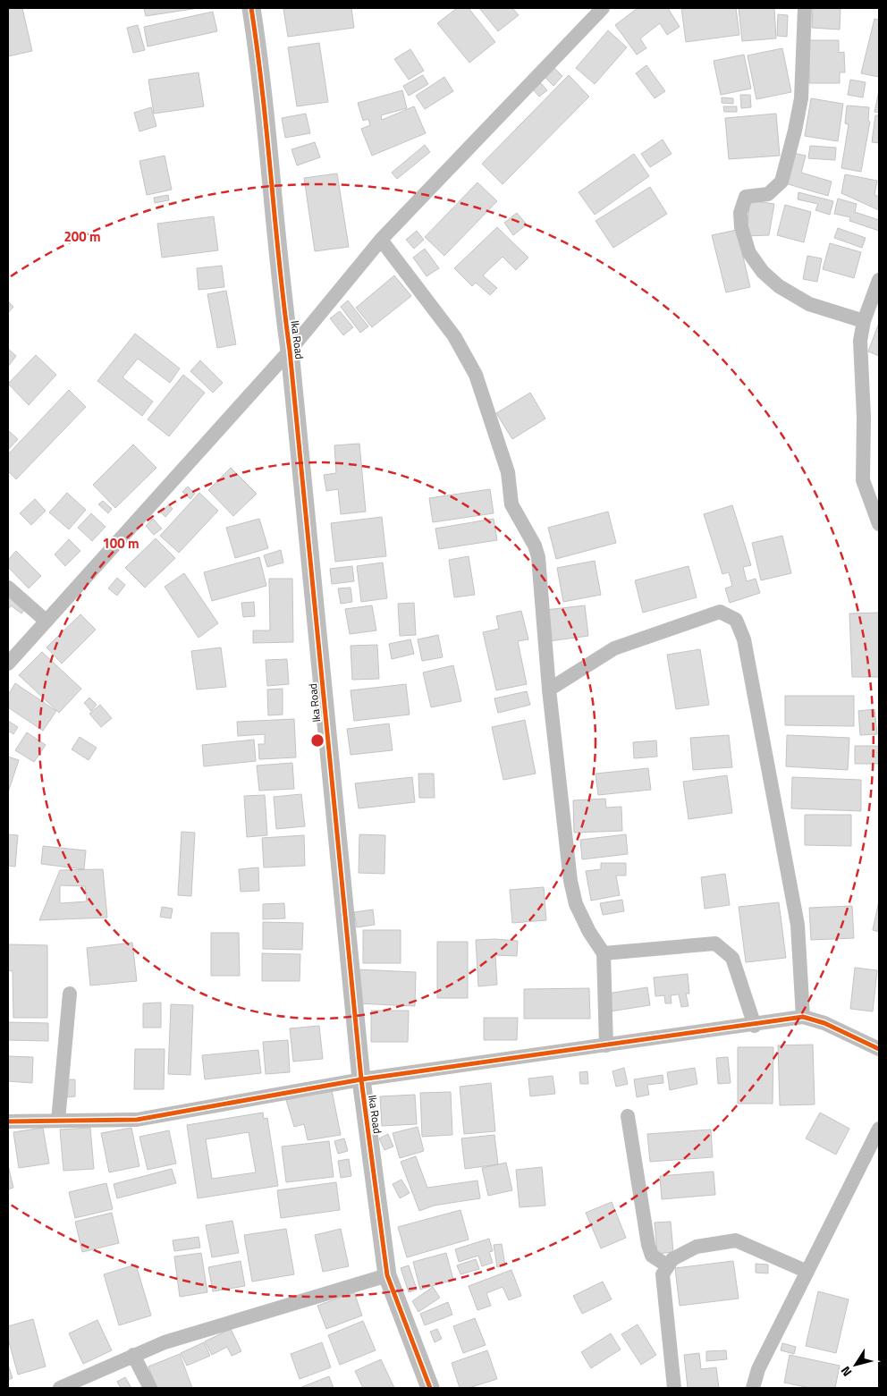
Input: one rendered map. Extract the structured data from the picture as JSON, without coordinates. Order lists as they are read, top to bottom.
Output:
{
  "streets": {
    "street": ["Ika Road"]
  },
  "north": "bottom left",
  "rings": ["200 m", "100 m"]
}
